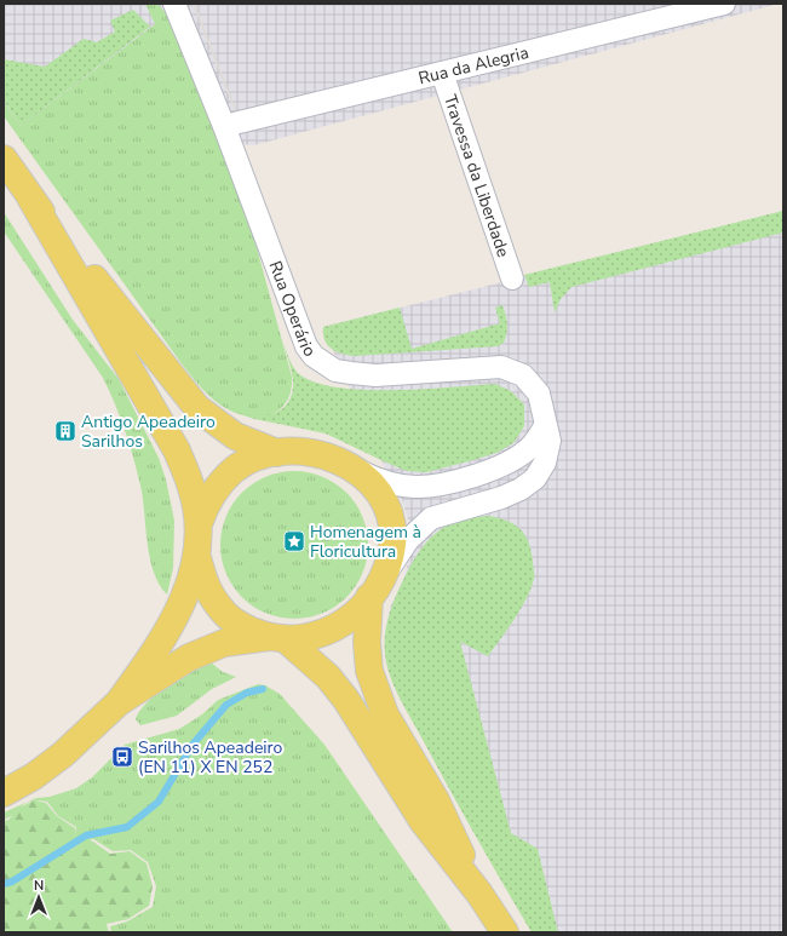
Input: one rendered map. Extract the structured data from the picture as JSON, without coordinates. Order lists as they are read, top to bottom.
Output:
{
  "streets": {
    "street": ["Rua da Alegria", "Travessa da Liberdade", "Rua Operário"]
  },
  "crossings": [
    ["Rua da Alegria", "Travessa da Liberdade"],
    ["Rua da Alegria", "Rua Operário"]
  ],
  "places": {
    "building": ["Antigo Apeadeiro Sarilhos"],
    "place": ["Homenagem à Floricultura"],
    "bus stop": ["Sarilhos Apeadeiro (EN 11) X EN 252"]
  },
  "north": "top"
}
